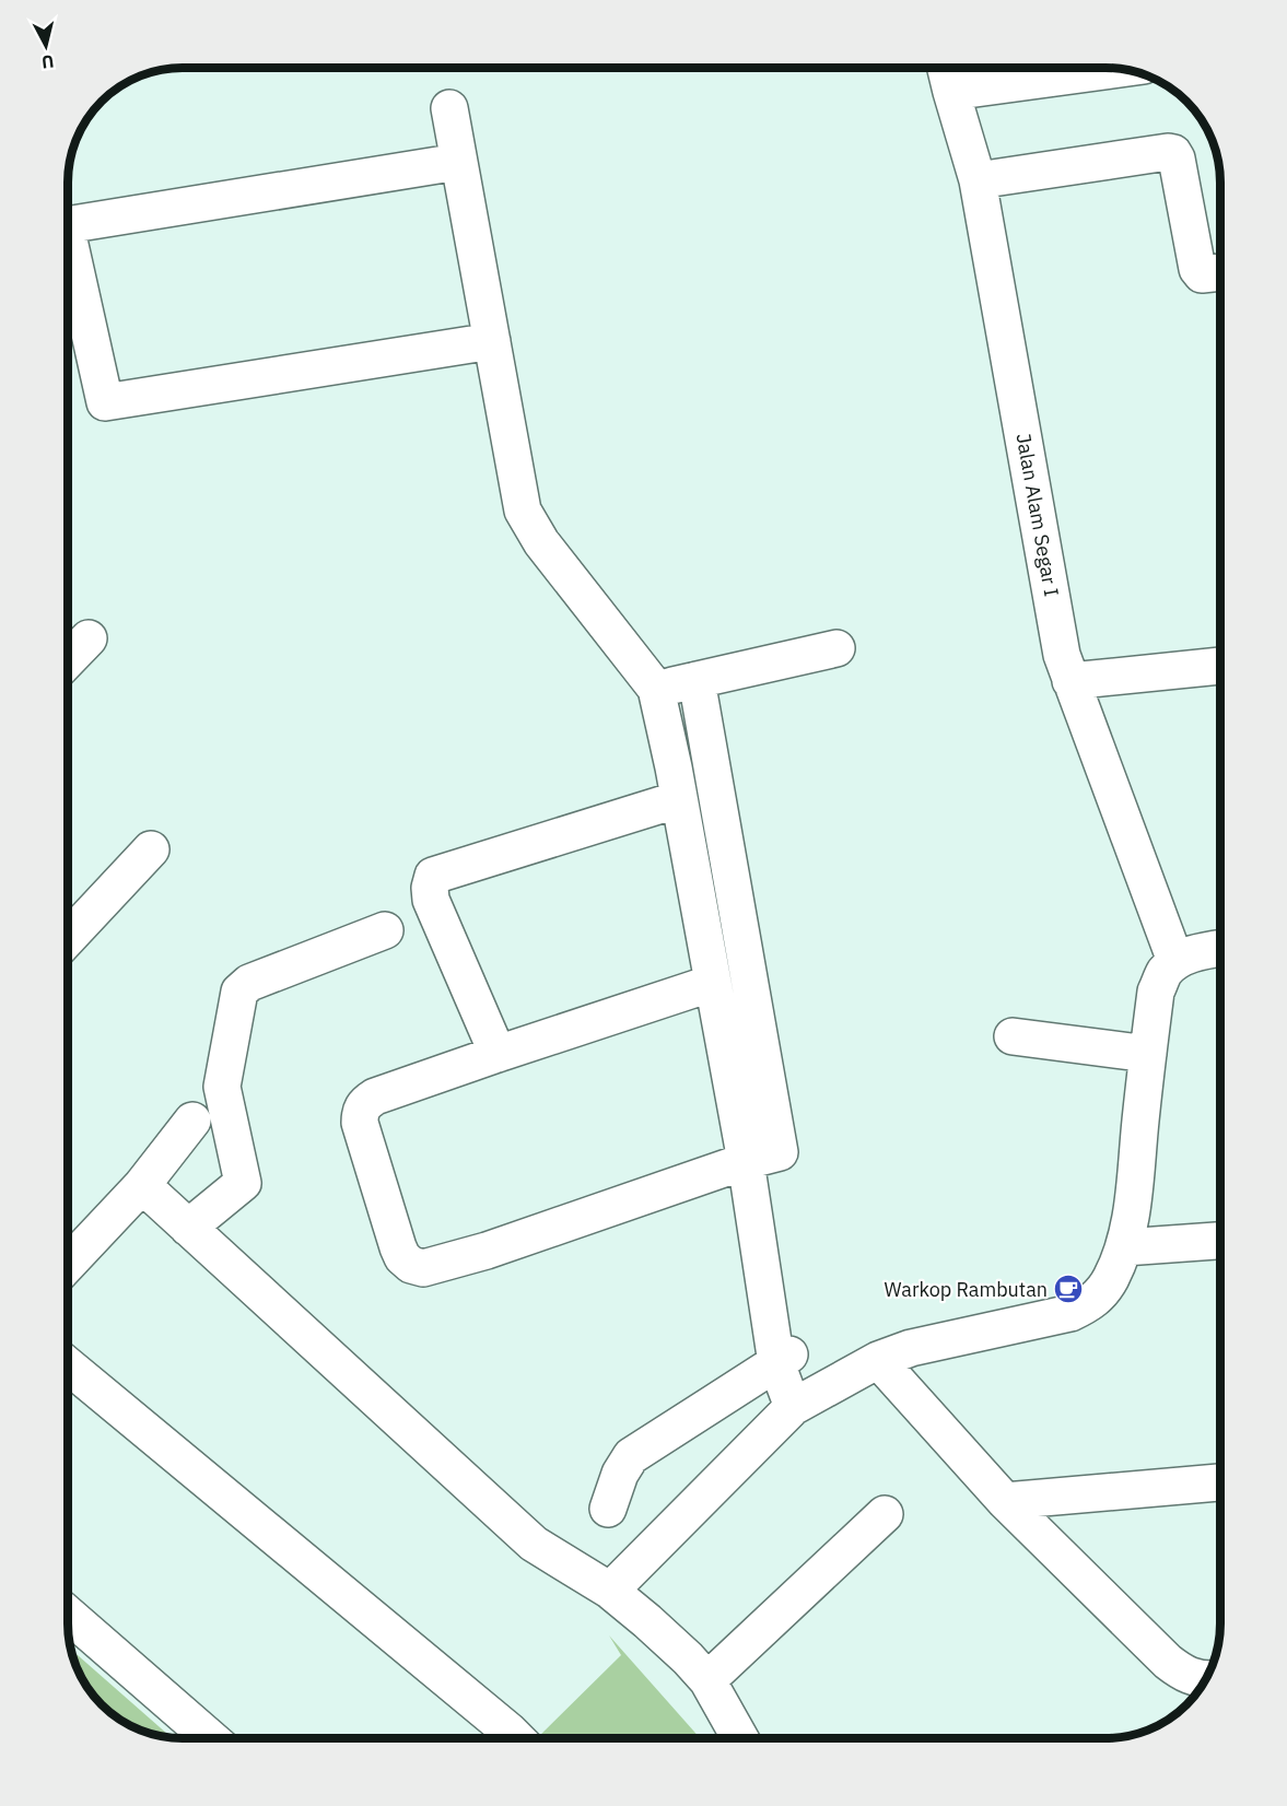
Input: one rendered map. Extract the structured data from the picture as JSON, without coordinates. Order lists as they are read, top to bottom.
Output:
{
  "streets": {
    "street": ["Jalan Alam Segar I"]
  },
  "places": {
    "cafe": ["Warkop Rambutan"]
  },
  "north": "bottom"
}
